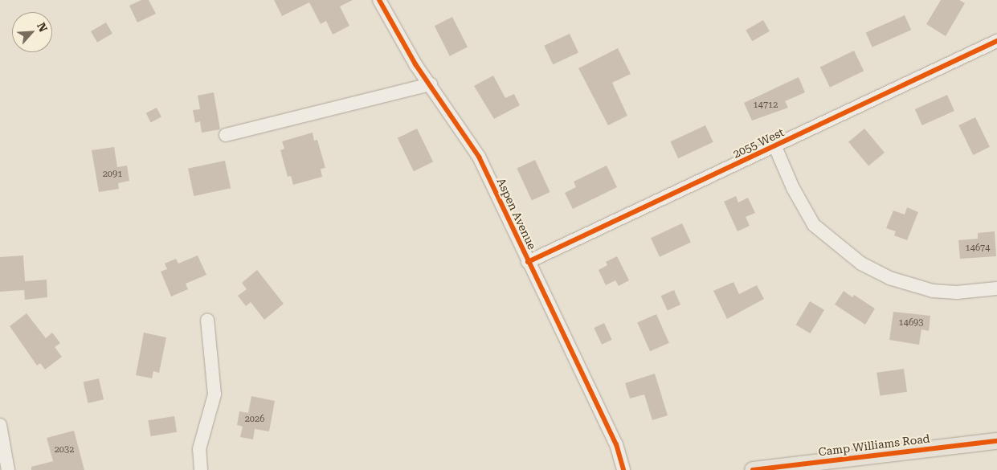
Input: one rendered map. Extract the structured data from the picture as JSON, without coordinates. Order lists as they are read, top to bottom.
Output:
{
  "streets": {
    "main road": ["Camp Williams Road"],
    "street": ["2055 West", "Aspen Avenue"]
  },
  "crossings": [
    ["2055 West", "Aspen Avenue"]
  ],
  "house_numbers": [
    "14712",
    "2091",
    "14674",
    "14693",
    "2026",
    "2032"
  ],
  "north": "top right"
}
